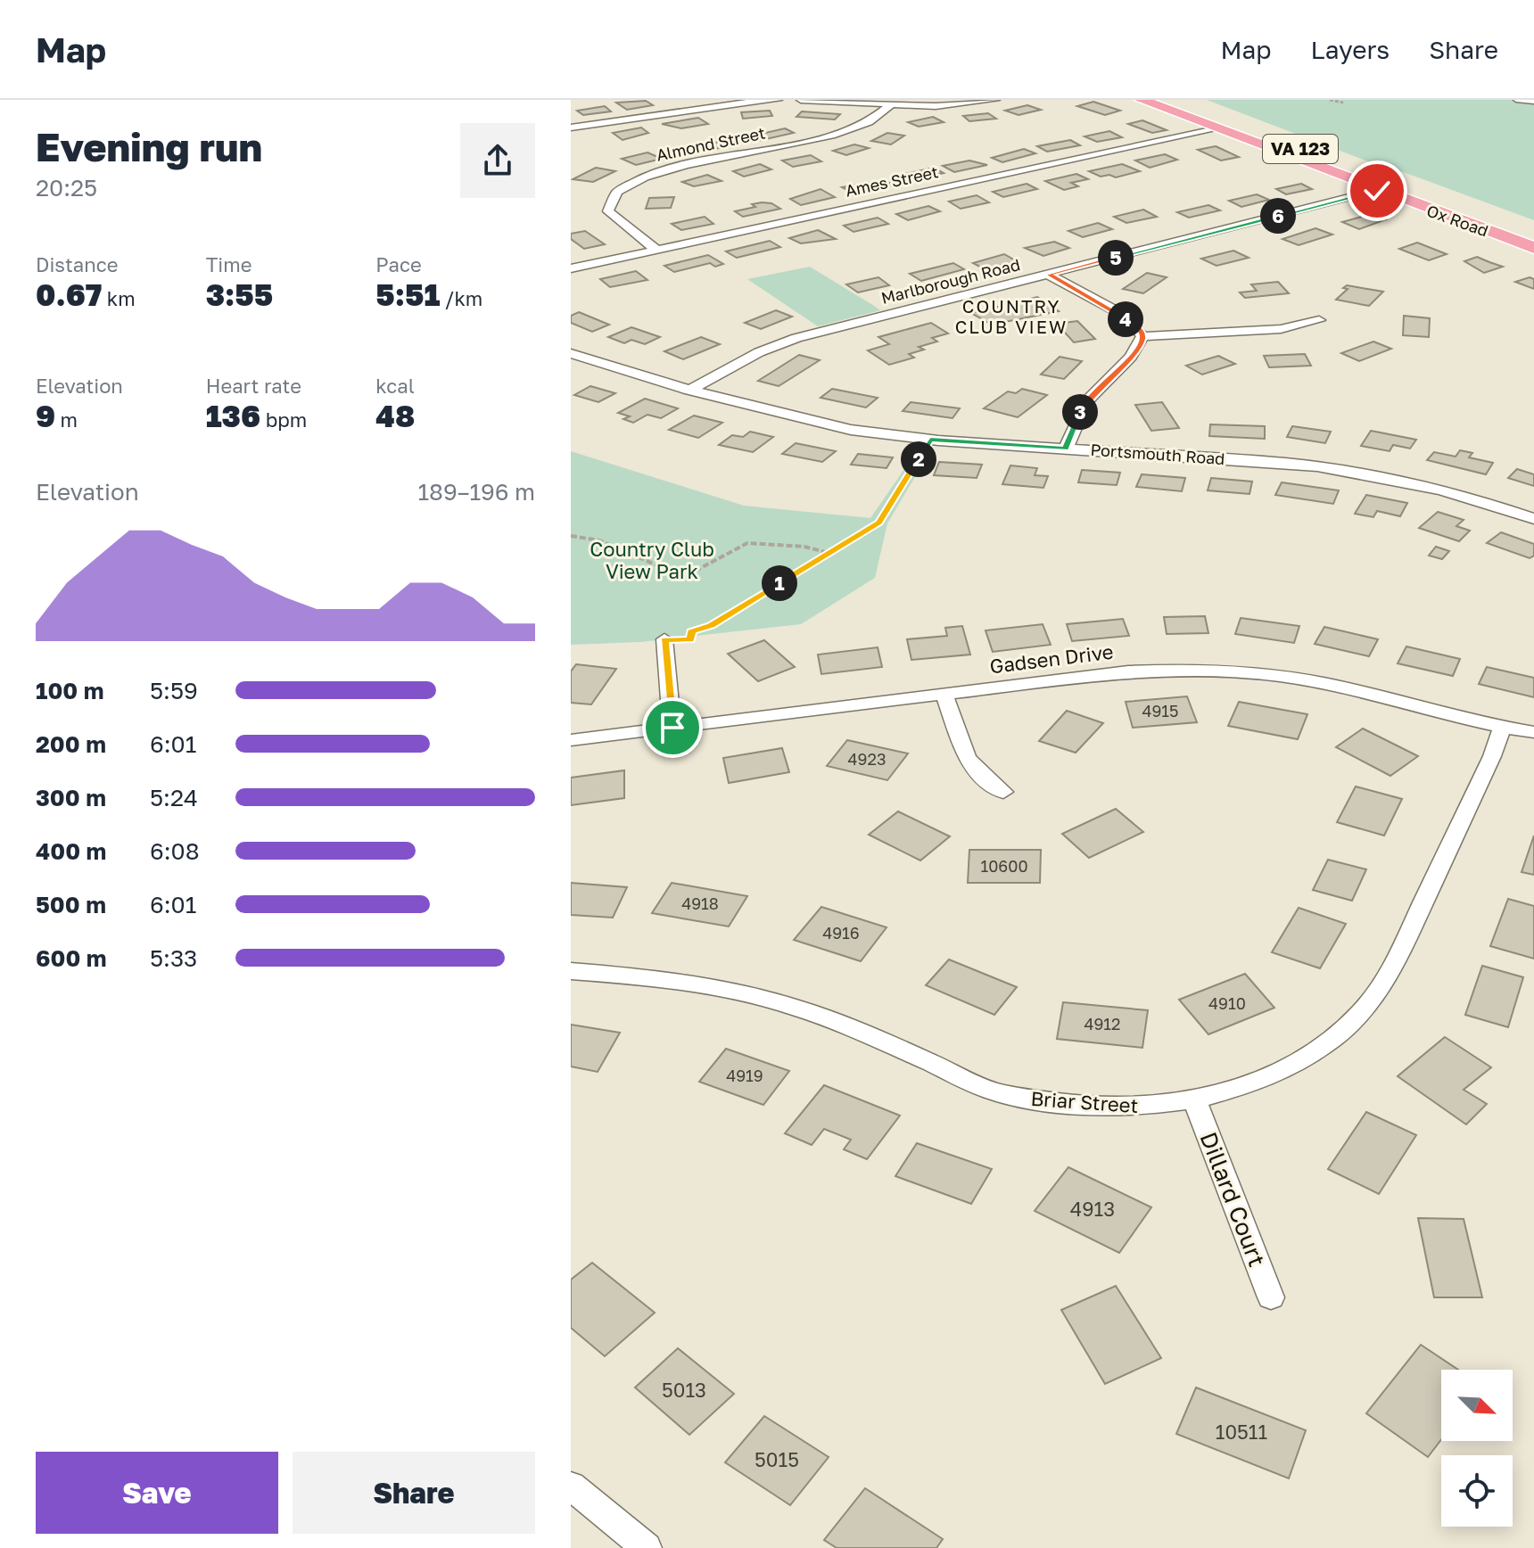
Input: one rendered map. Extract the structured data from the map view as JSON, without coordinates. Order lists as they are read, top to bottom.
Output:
{
  "streets": {
    "main road": ["VA 123", "Ox Road"],
    "street": [
      "Almond Street",
      "Ames Street",
      "Marlborough Road",
      "Portsmouth Road",
      "Gadsen Drive",
      "Briar Street",
      "Dillard Court"
    ]
  },
  "crossings": [
    ["Almond Street", "Ames Street"],
    ["Ames Street", "Ox Road"],
    ["Ox Road", "Marlborough Road"],
    ["Marlborough Road", "Portsmouth Road"],
    ["Gadsen Drive", "Briar Street"],
    ["Briar Street", "Dillard Court"]
  ],
  "districts": ["COUNTRY CLUB VIEW"],
  "parks": ["Country Club View Park"],
  "house_numbers": [
    "4915",
    "4923",
    "10600",
    "4918",
    "4916",
    "4910",
    "4912",
    "4919",
    "4913",
    "5013",
    "10511",
    "5015"
  ],
  "north": "bottom right",
  "page": {
    "header": "Map",
    "nav": ["Map", "Layers", "Share"],
    "heading": ["Evening run", "20:25"],
    "pins": [
      "6",
      "5",
      "4",
      "3",
      "2",
      "1"
    ],
    "stats": [
      ["Distance", "0.67 km"],
      ["Time", "3:55"],
      ["Pace", "5:51 /km"],
      ["Elevation", "9 m"],
      ["Heart rate", "136 bpm"],
      ["kcal", "48"]
    ],
    "chart": ["Elevation", "189–196 m"],
    "list": [
      {
        "name": "100 m",
        "note": "5:59"
      },
      {
        "name": "200 m",
        "note": "6:01"
      },
      {
        "name": "300 m",
        "note": "5:24"
      },
      {
        "name": "400 m",
        "note": "6:08"
      },
      {
        "name": "500 m",
        "note": "6:01"
      },
      {
        "name": "600 m",
        "note": "5:33"
      }
    ],
    "buttons": ["Save", "Share"]
  }
}
